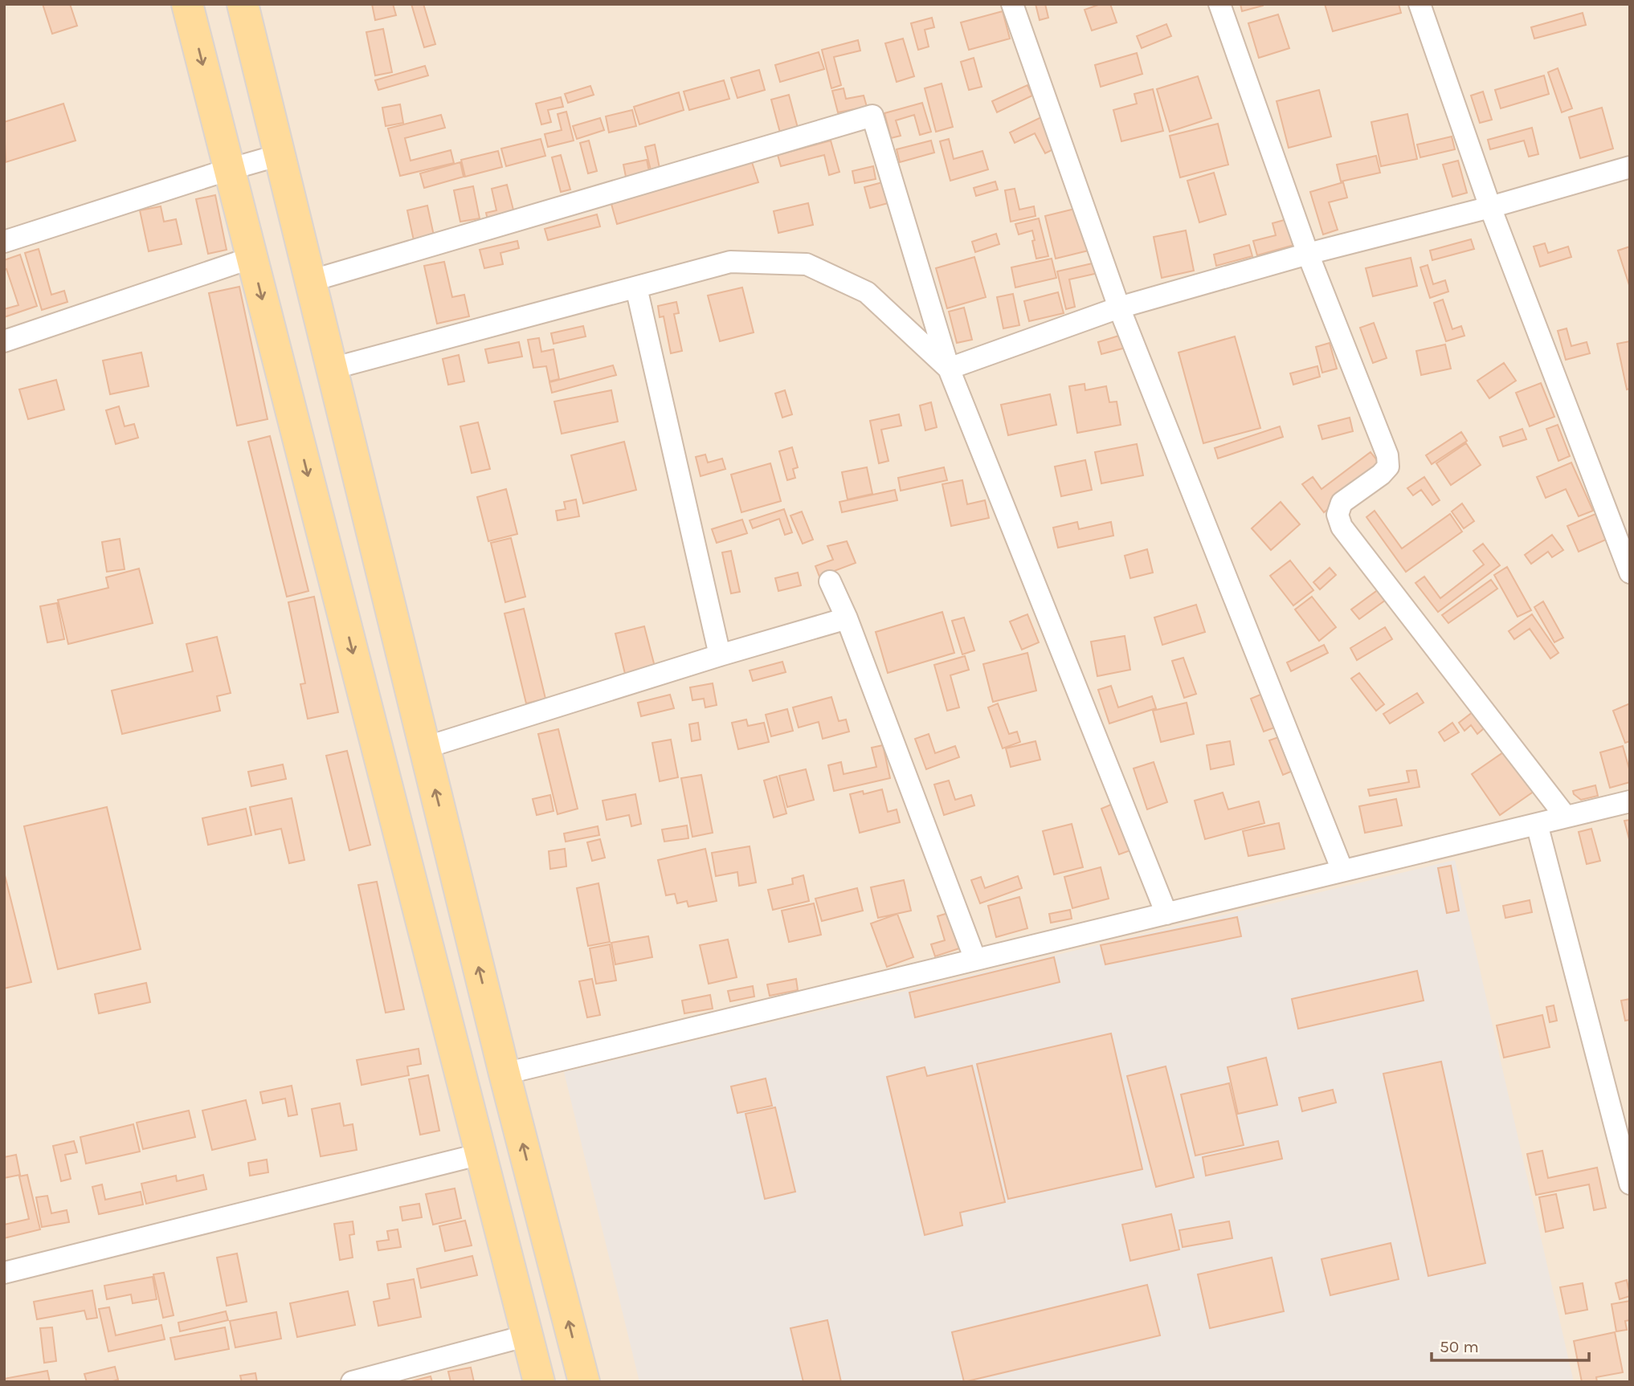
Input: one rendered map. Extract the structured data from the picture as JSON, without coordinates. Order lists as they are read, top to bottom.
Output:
{
  "scale_bar": "50 m"
}
